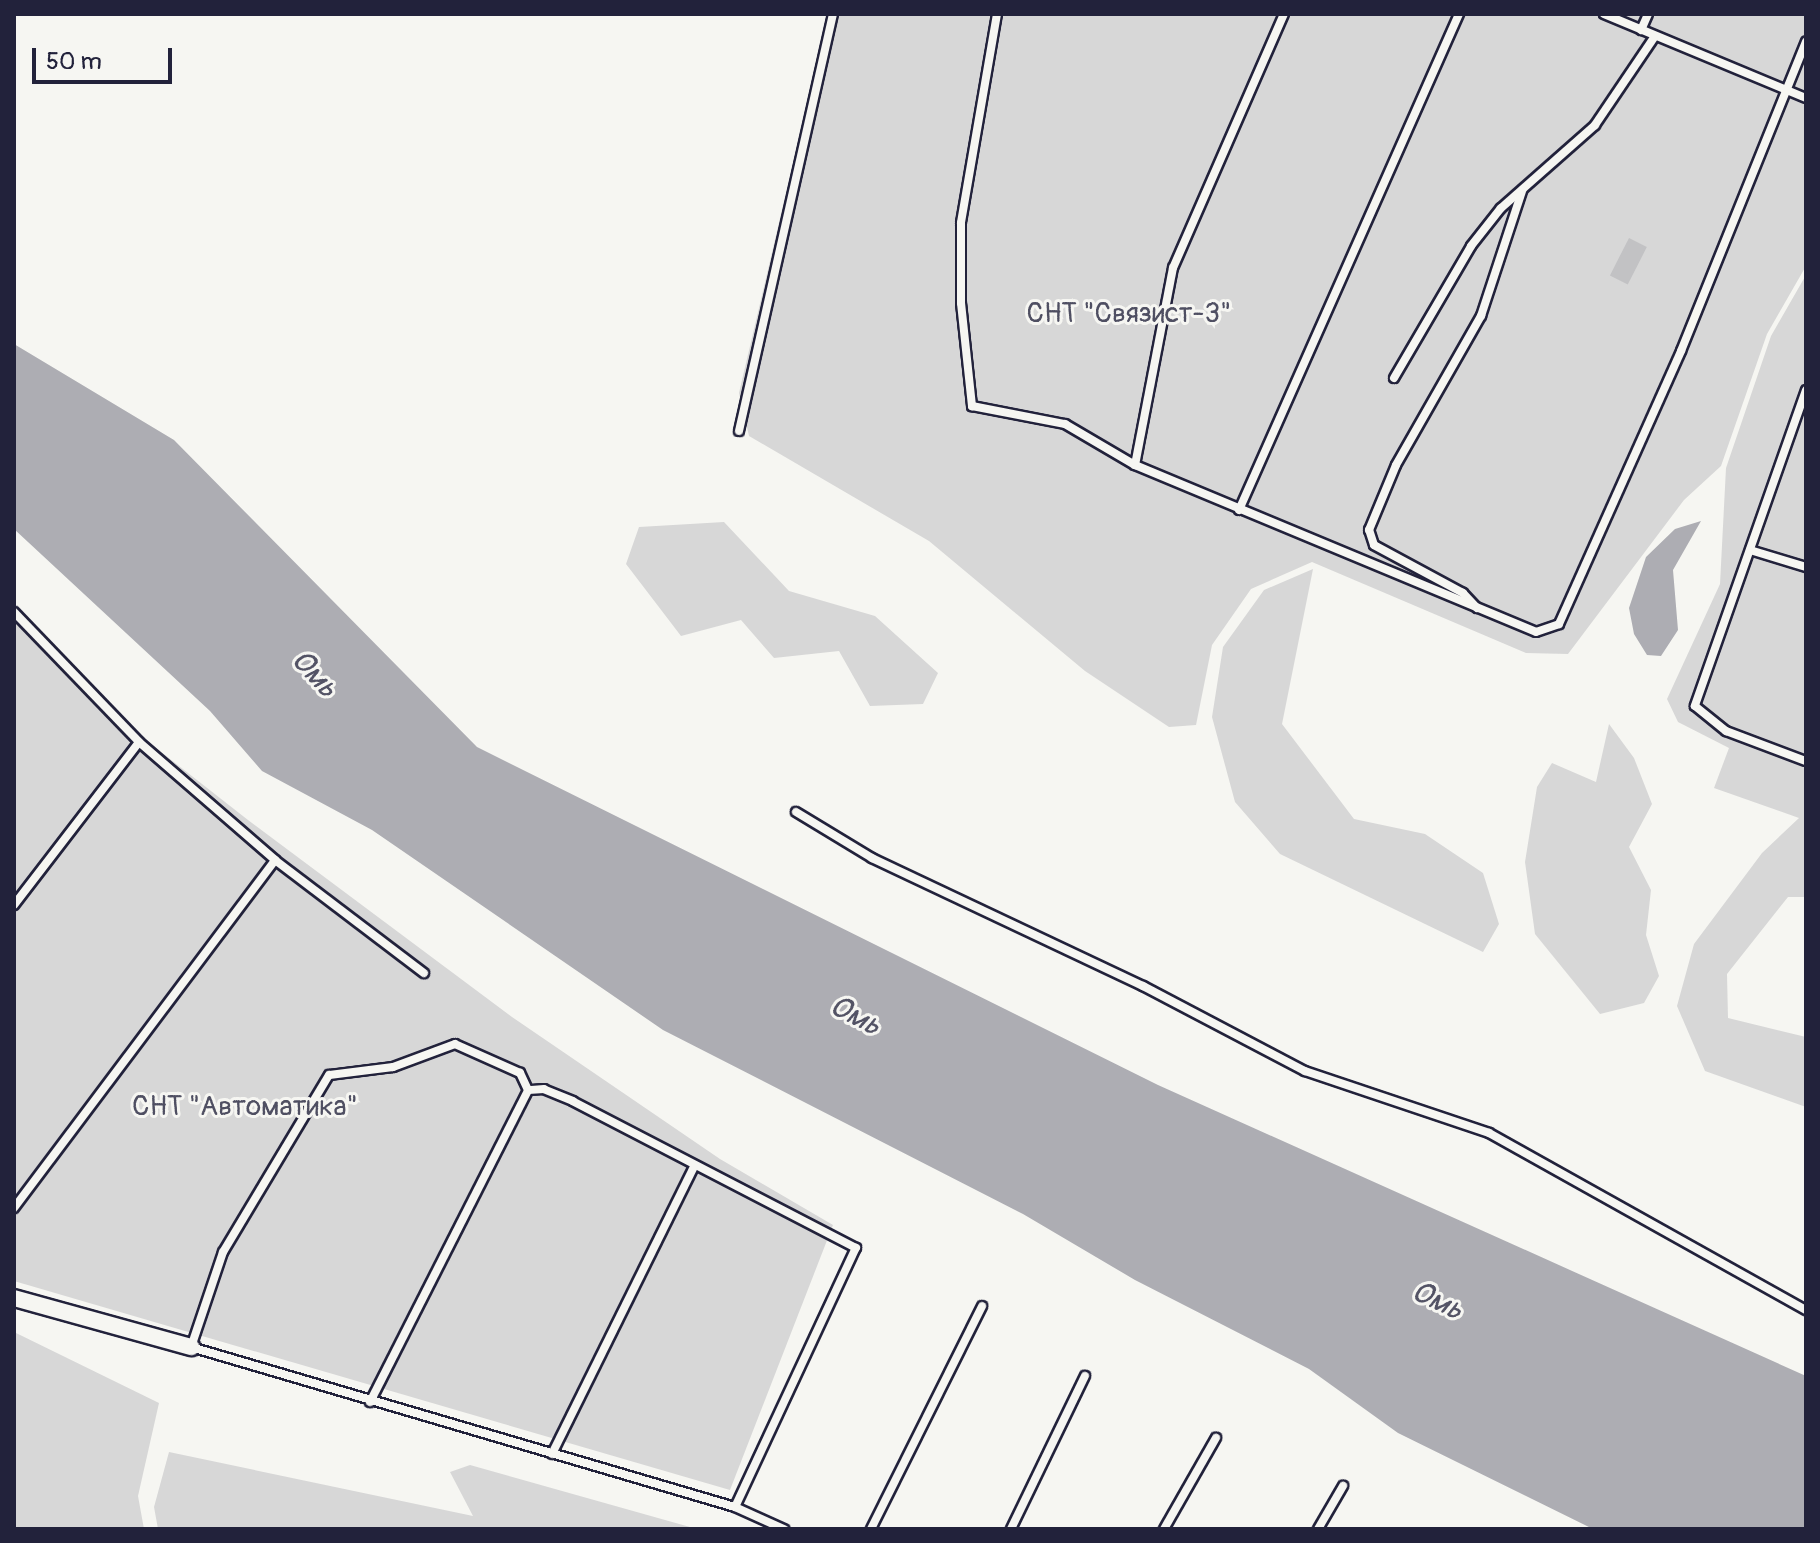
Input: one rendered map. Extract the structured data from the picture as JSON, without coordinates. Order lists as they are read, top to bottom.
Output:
{
  "water": ["Омь"],
  "parks": ["СНТ \"Связист-3\"", "СНТ \"Автоматика\""],
  "scale_bar": "50 m"
}
